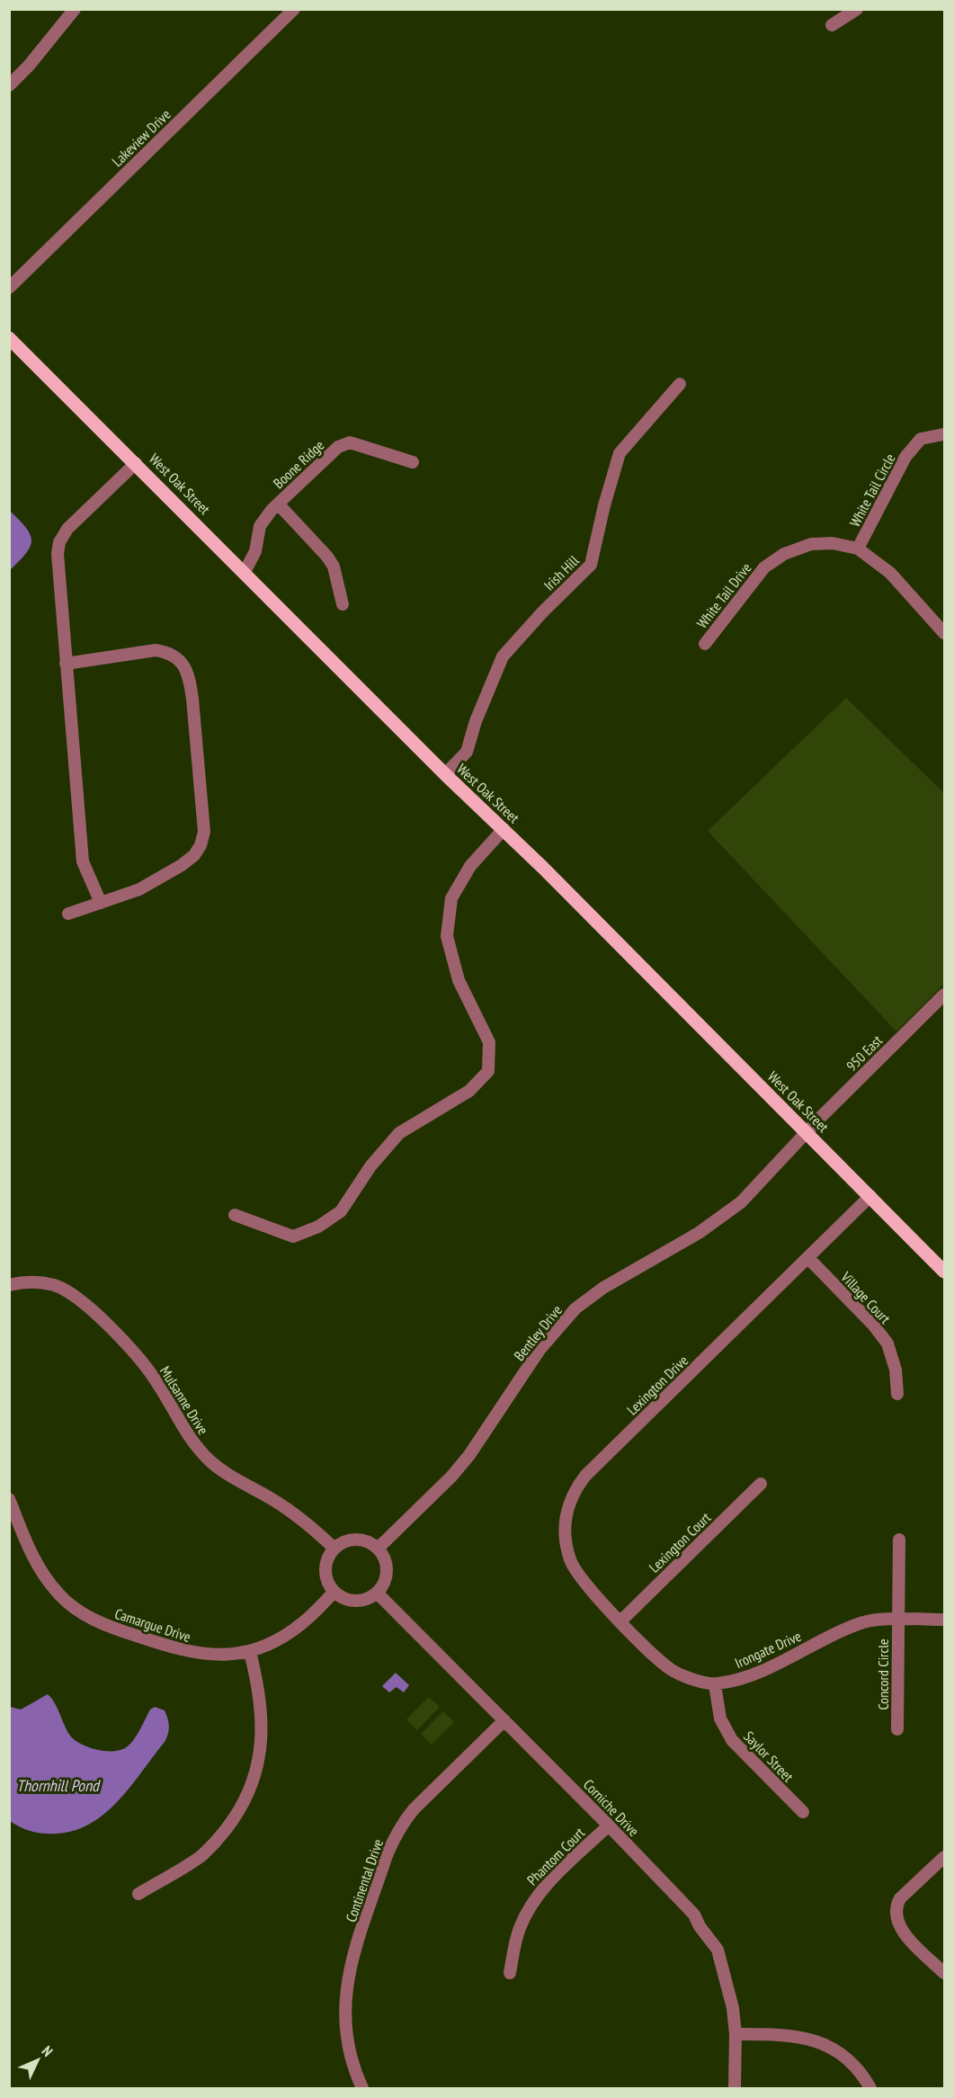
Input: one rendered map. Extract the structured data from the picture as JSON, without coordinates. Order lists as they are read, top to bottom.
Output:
{
  "streets": {
    "main road": ["West Oak Street"],
    "street": [
      "Lakeview Drive",
      "Boone Ridge",
      "White Tail Circle",
      "Irish Hill",
      "White Tail Drive",
      "950 East",
      "Village Court",
      "Bentley Drive",
      "Lexington Drive",
      "Mulsanne Drive",
      "Lexington Court",
      "Camargue Drive",
      "Irongate Drive",
      "Concord Circle",
      "Saylor Street",
      "Corniche Drive",
      "Phantom Court",
      "Continental Drive"
    ]
  },
  "crossings": [
    ["Boone Ridge", "West Oak Street"],
    ["West Oak Street", "Irish Hill"],
    ["West Oak Street", "950 East"],
    ["West Oak Street", "Bentley Drive"],
    ["West Oak Street", "Lexington Drive"],
    ["White Tail Circle", "White Tail Drive"],
    ["950 East", "Bentley Drive"],
    ["Village Court", "Lexington Drive"],
    ["Bentley Drive", "Mulsanne Drive"],
    ["Bentley Drive", "Camargue Drive"],
    ["Bentley Drive", "Corniche Drive"],
    ["Lexington Drive", "Lexington Court"],
    ["Lexington Drive", "Irongate Drive"],
    ["Mulsanne Drive", "Camargue Drive"],
    ["Mulsanne Drive", "Corniche Drive"],
    ["Lexington Court", "Irongate Drive"],
    ["Camargue Drive", "Corniche Drive"],
    ["Irongate Drive", "Concord Circle"],
    ["Irongate Drive", "Saylor Street"],
    ["Corniche Drive", "Phantom Court"],
    ["Corniche Drive", "Continental Drive"]
  ],
  "water": ["Thornhill Pond"],
  "north": "top right"
}
